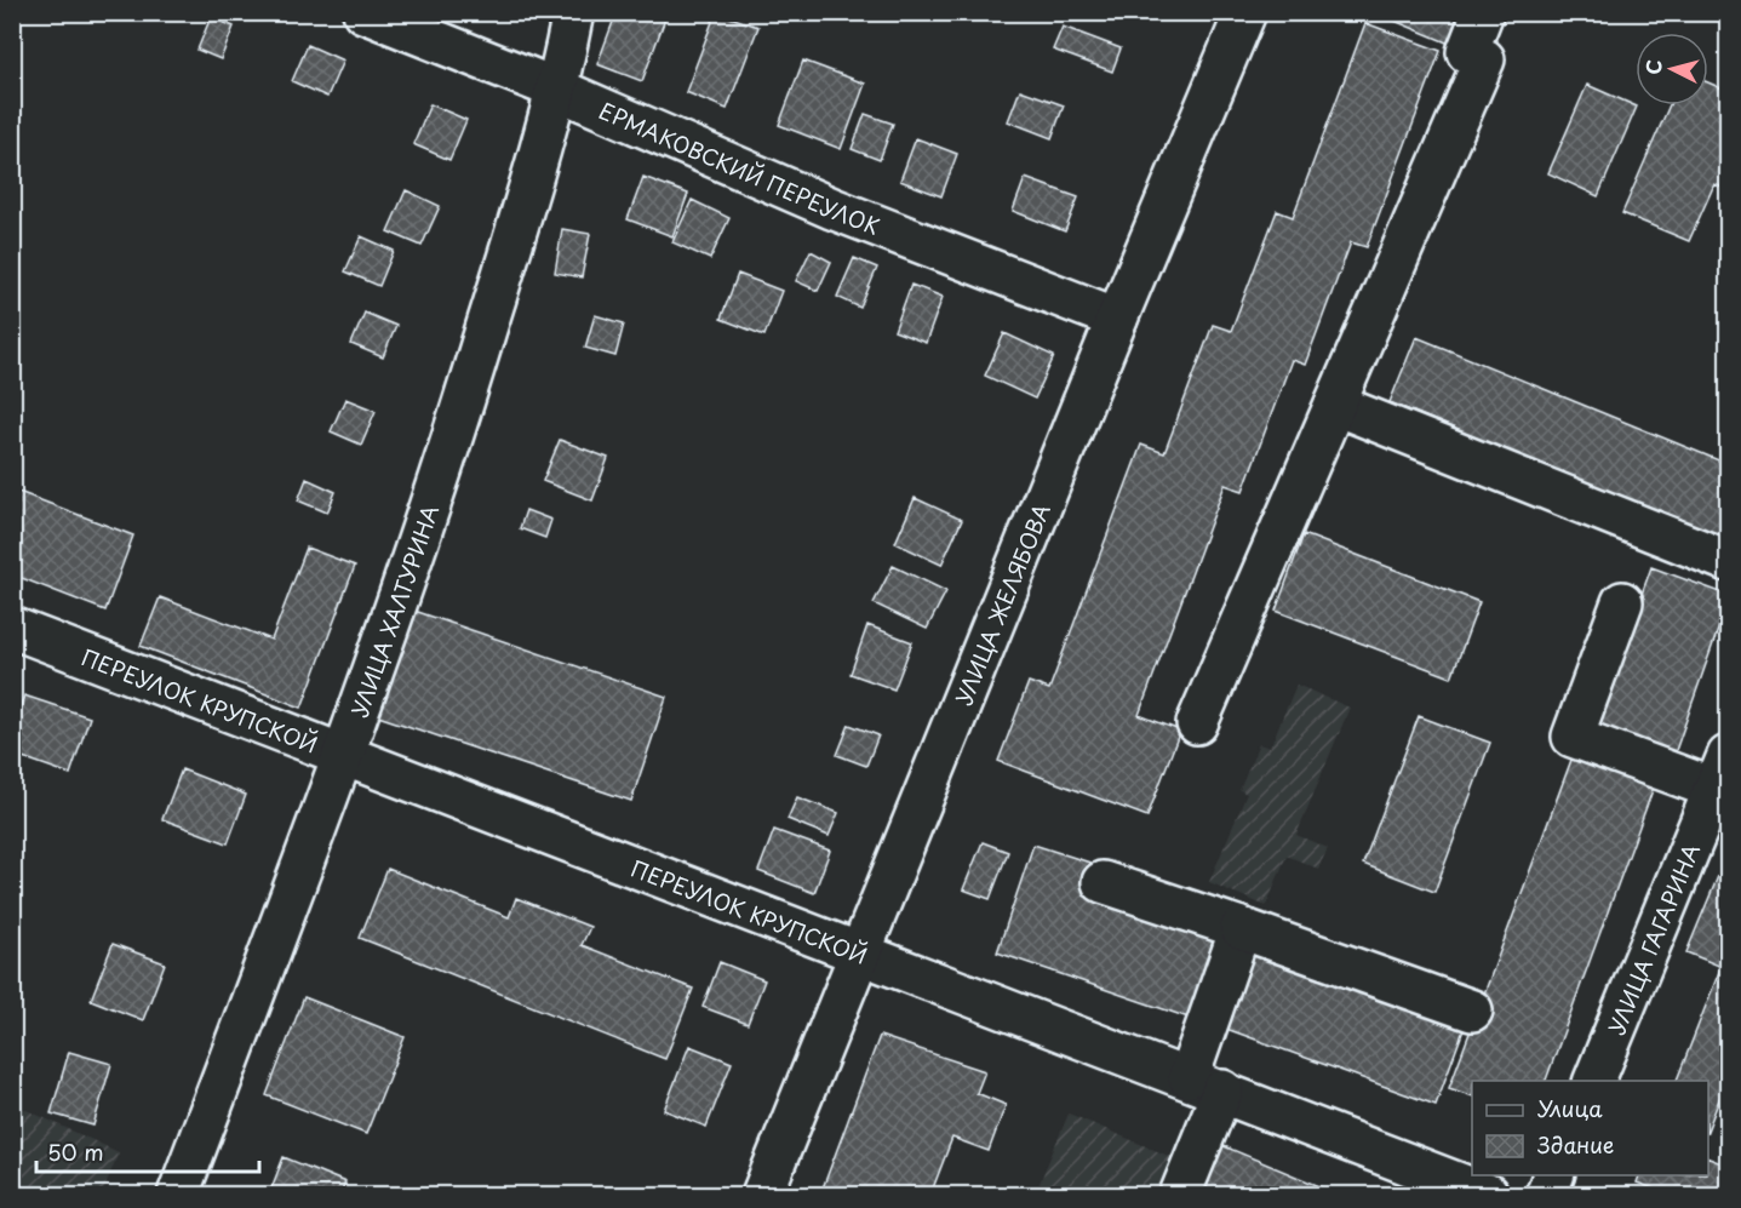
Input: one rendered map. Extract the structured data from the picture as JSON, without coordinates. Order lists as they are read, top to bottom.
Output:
{
  "streets": {
    "street": [
      "ЕРМАКОВСКИЙ ПЕРЕУЛОК",
      "УЛИЦА ЖЕЛЯБОВА",
      "УЛИЦА ХАЛТУРИНА",
      "ПЕРЕУЛОК КРУПСКОЙ",
      "УЛИЦА ГАГАРИНА"
    ]
  },
  "crossings": [
    ["ЕРМАКОВСКИЙ ПЕРЕУЛОК", "УЛИЦА ЖЕЛЯБОВА"],
    ["ЕРМАКОВСКИЙ ПЕРЕУЛОК", "УЛИЦА ХАЛТУРИНА"],
    ["УЛИЦА ЖЕЛЯБОВА", "ПЕРЕУЛОК КРУПСКОЙ"],
    ["УЛИЦА ХАЛТУРИНА", "ПЕРЕУЛОК КРУПСКОЙ"]
  ],
  "legend": ["Улица", "Здание"],
  "scale_bar": "50 m",
  "north": "left"
}
